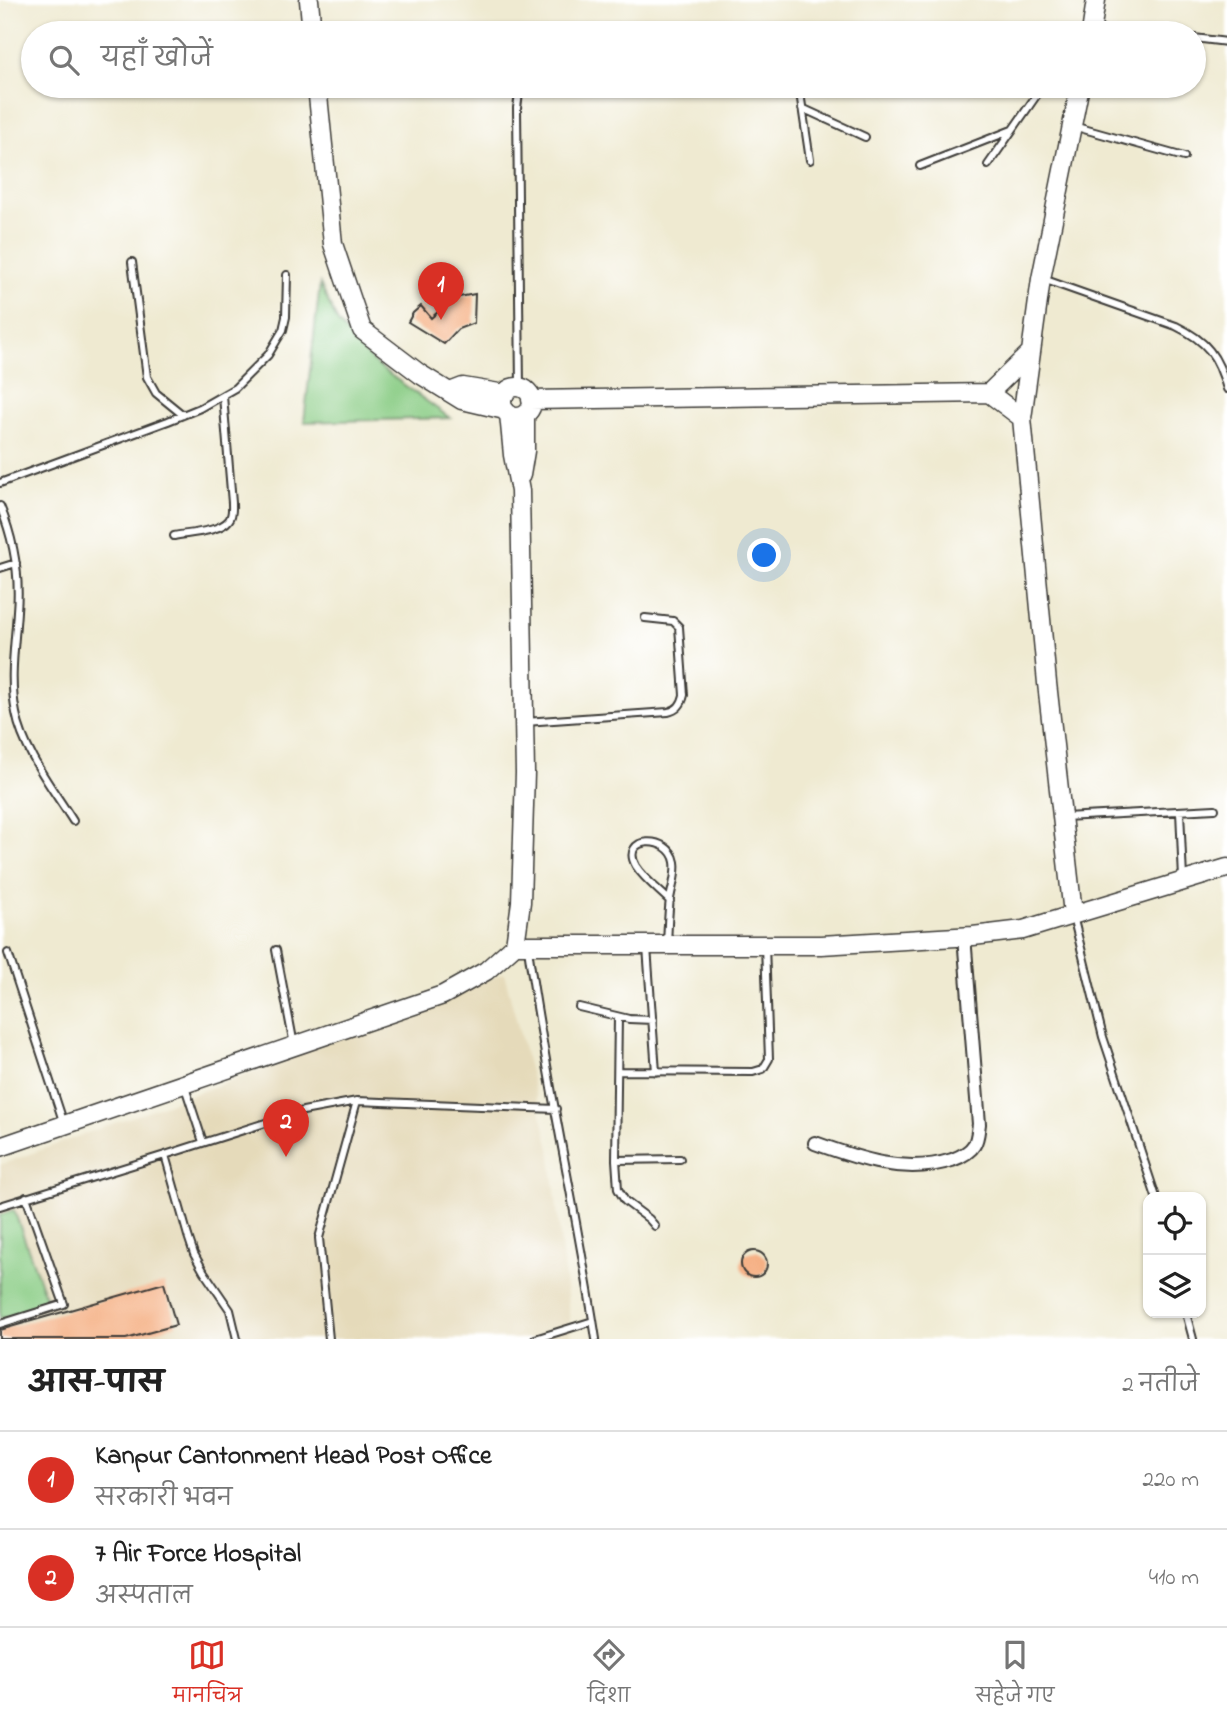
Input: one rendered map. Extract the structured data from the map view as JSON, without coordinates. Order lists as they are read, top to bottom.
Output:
{
  "page": {
    "search": "यहाँ खोजें",
    "pins": ["1", "2"],
    "heading": ["आस-पास", "2 नतीजे"],
    "list": [
      {
        "mark": "1",
        "name": "Kanpur Cantonment Head Post Office",
        "note": "सरकारी भवन",
        "value": "220 m"
      },
      {
        "mark": "2",
        "name": "7 Air Force Hospital",
        "note": "अस्पताल",
        "value": "410 m"
      }
    ],
    "nav": ["मानचित्र", "दिशा", "सहेजे गए"]
  }
}
